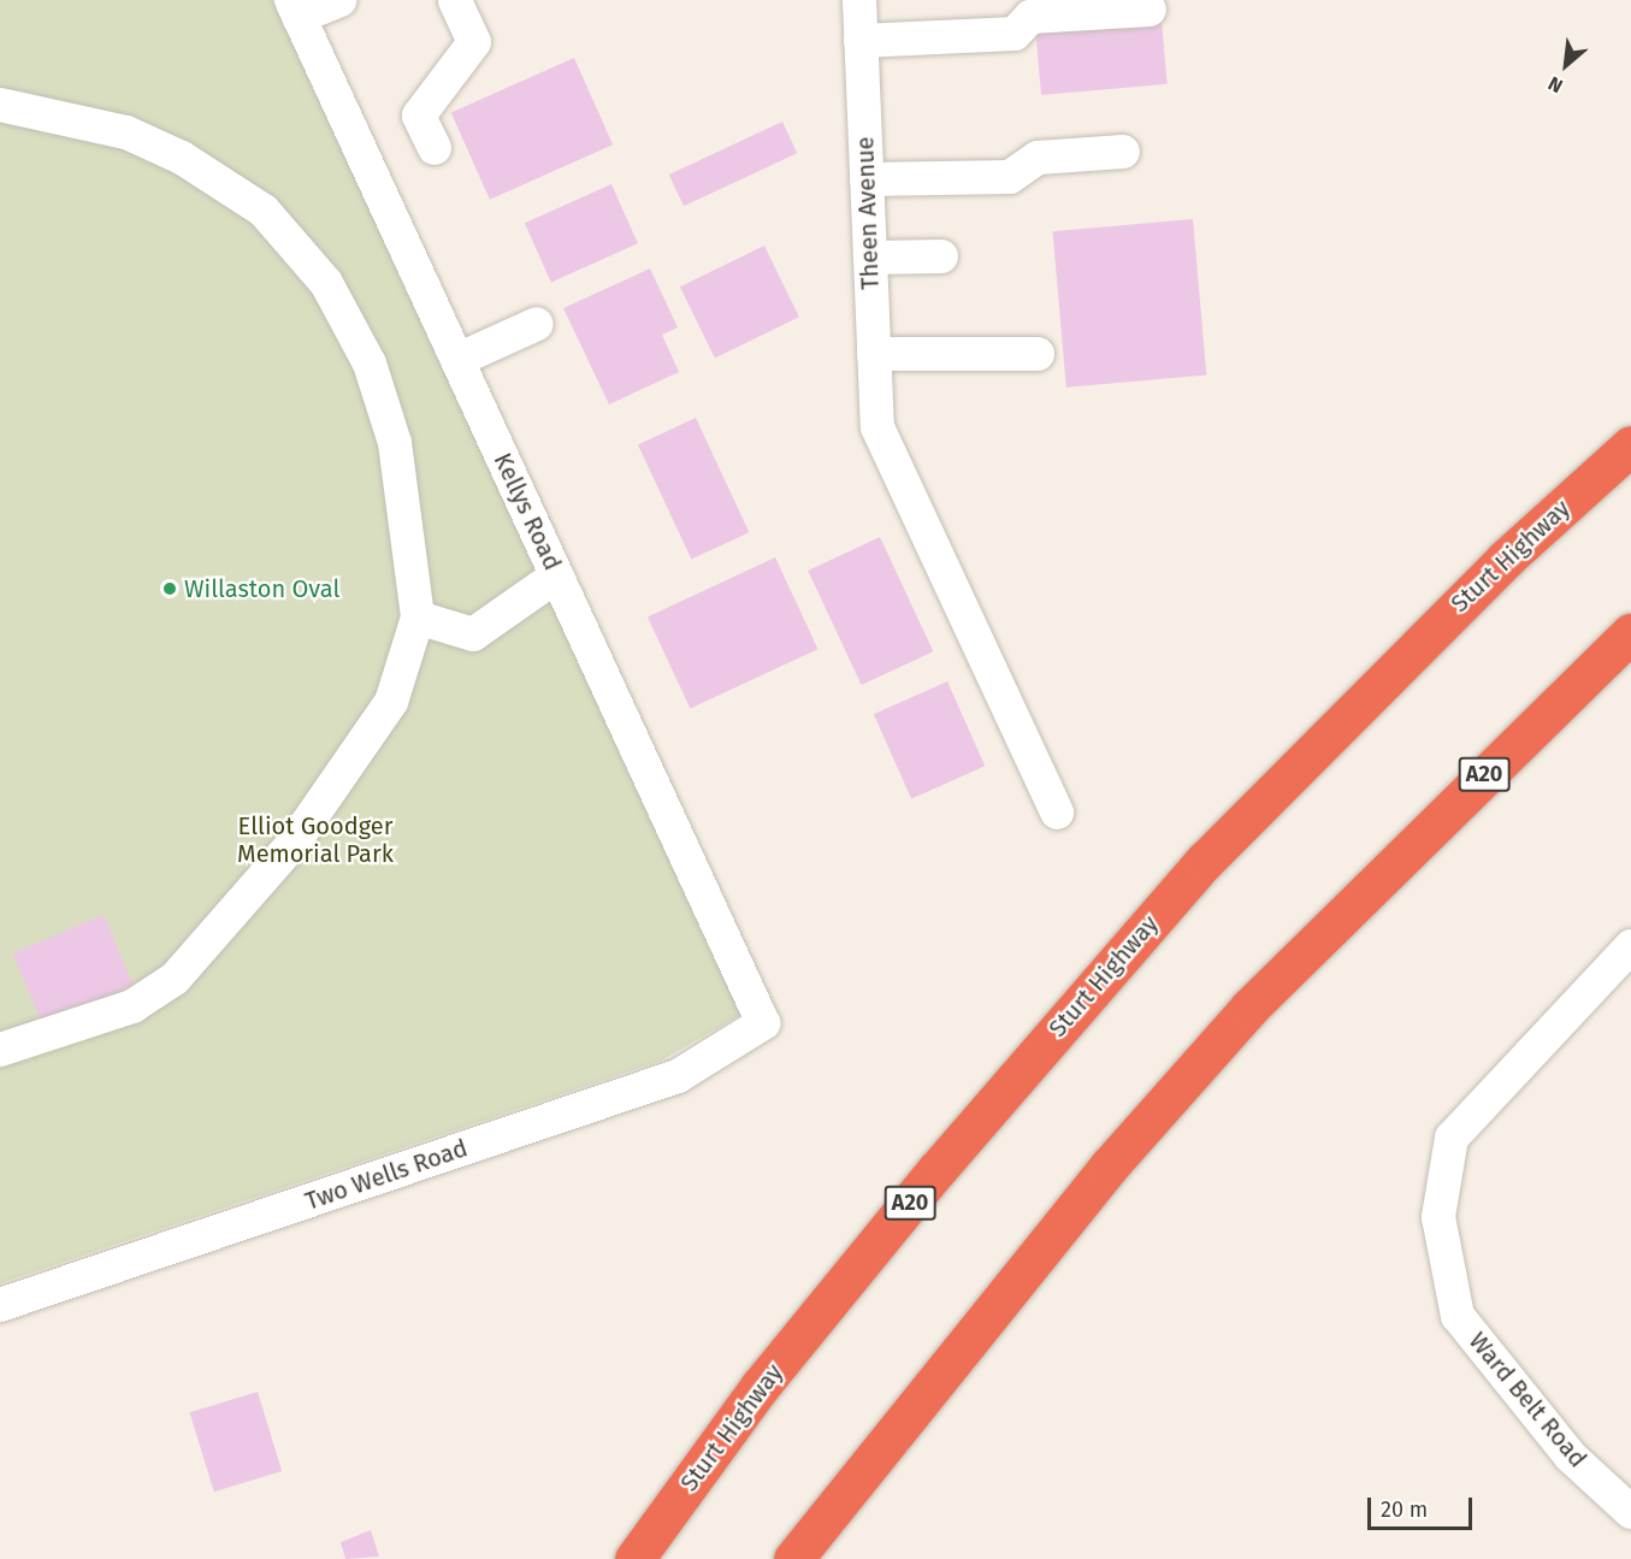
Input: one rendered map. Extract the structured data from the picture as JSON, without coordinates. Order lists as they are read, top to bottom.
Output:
{
  "streets": {
    "highway": ["Sturt Highway", "A20"],
    "street": [
      "Theen Avenue",
      "Kellys Road",
      "Two Wells Road",
      "Ward Belt Road"
    ]
  },
  "crossings": [
    ["Kellys Road", "Two Wells Road"]
  ],
  "parks": ["Elliot Goodger Memorial Park"],
  "places": ["Willaston Oval"],
  "scale_bar": "20 m",
  "north": "bottom left"
}
